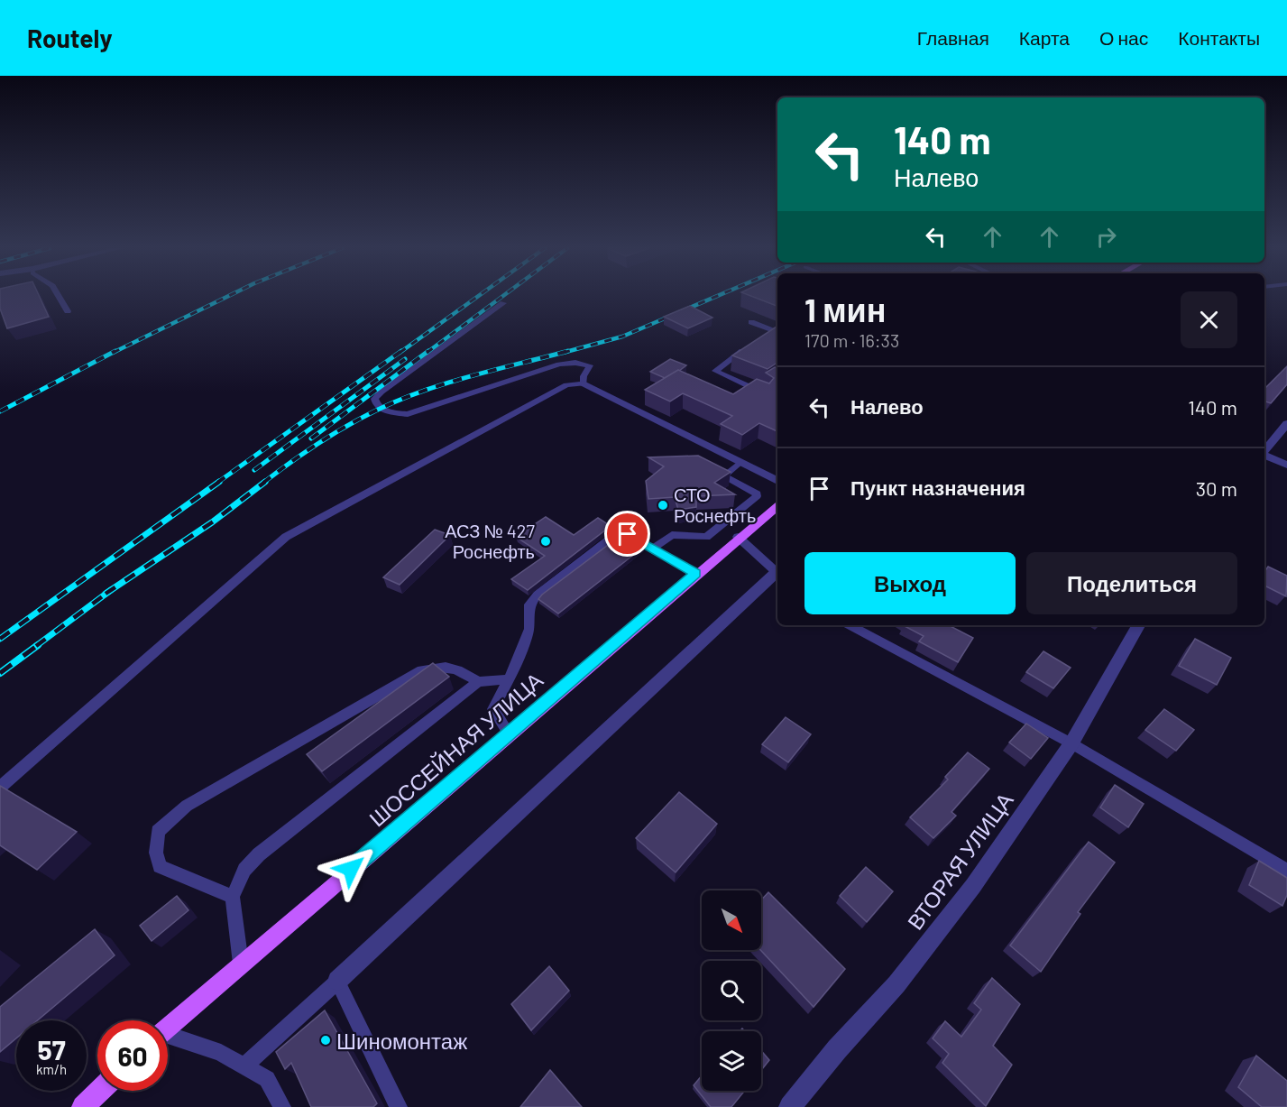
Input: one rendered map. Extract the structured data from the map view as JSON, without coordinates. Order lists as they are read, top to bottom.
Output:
{
  "streets": {
    "main road": ["ШОССЕЙНАЯ УЛИЦА"],
    "street": ["ВТОРАЯ УЛИЦА"]
  },
  "places": ["СТО Роснефть", "АСЗ № 427 Роснефть", "Шиномонтаж"],
  "north": "bottom right",
  "page": {
    "header": "Routely",
    "nav": [
      "Главная",
      "Карта",
      "О нас",
      "Контакты"
    ],
    "turn": ["140 m", "Налево"],
    "heading": ["1 мин", "170 m · 16:33"],
    "list": [
      {
        "name": "Налево",
        "value": "140 m"
      },
      {
        "name": "Пункт назначения",
        "value": "30 m"
      }
    ],
    "buttons": ["Выход", "Поделиться"],
    "speed": "57 km/h",
    "limit": "60"
  }
}
